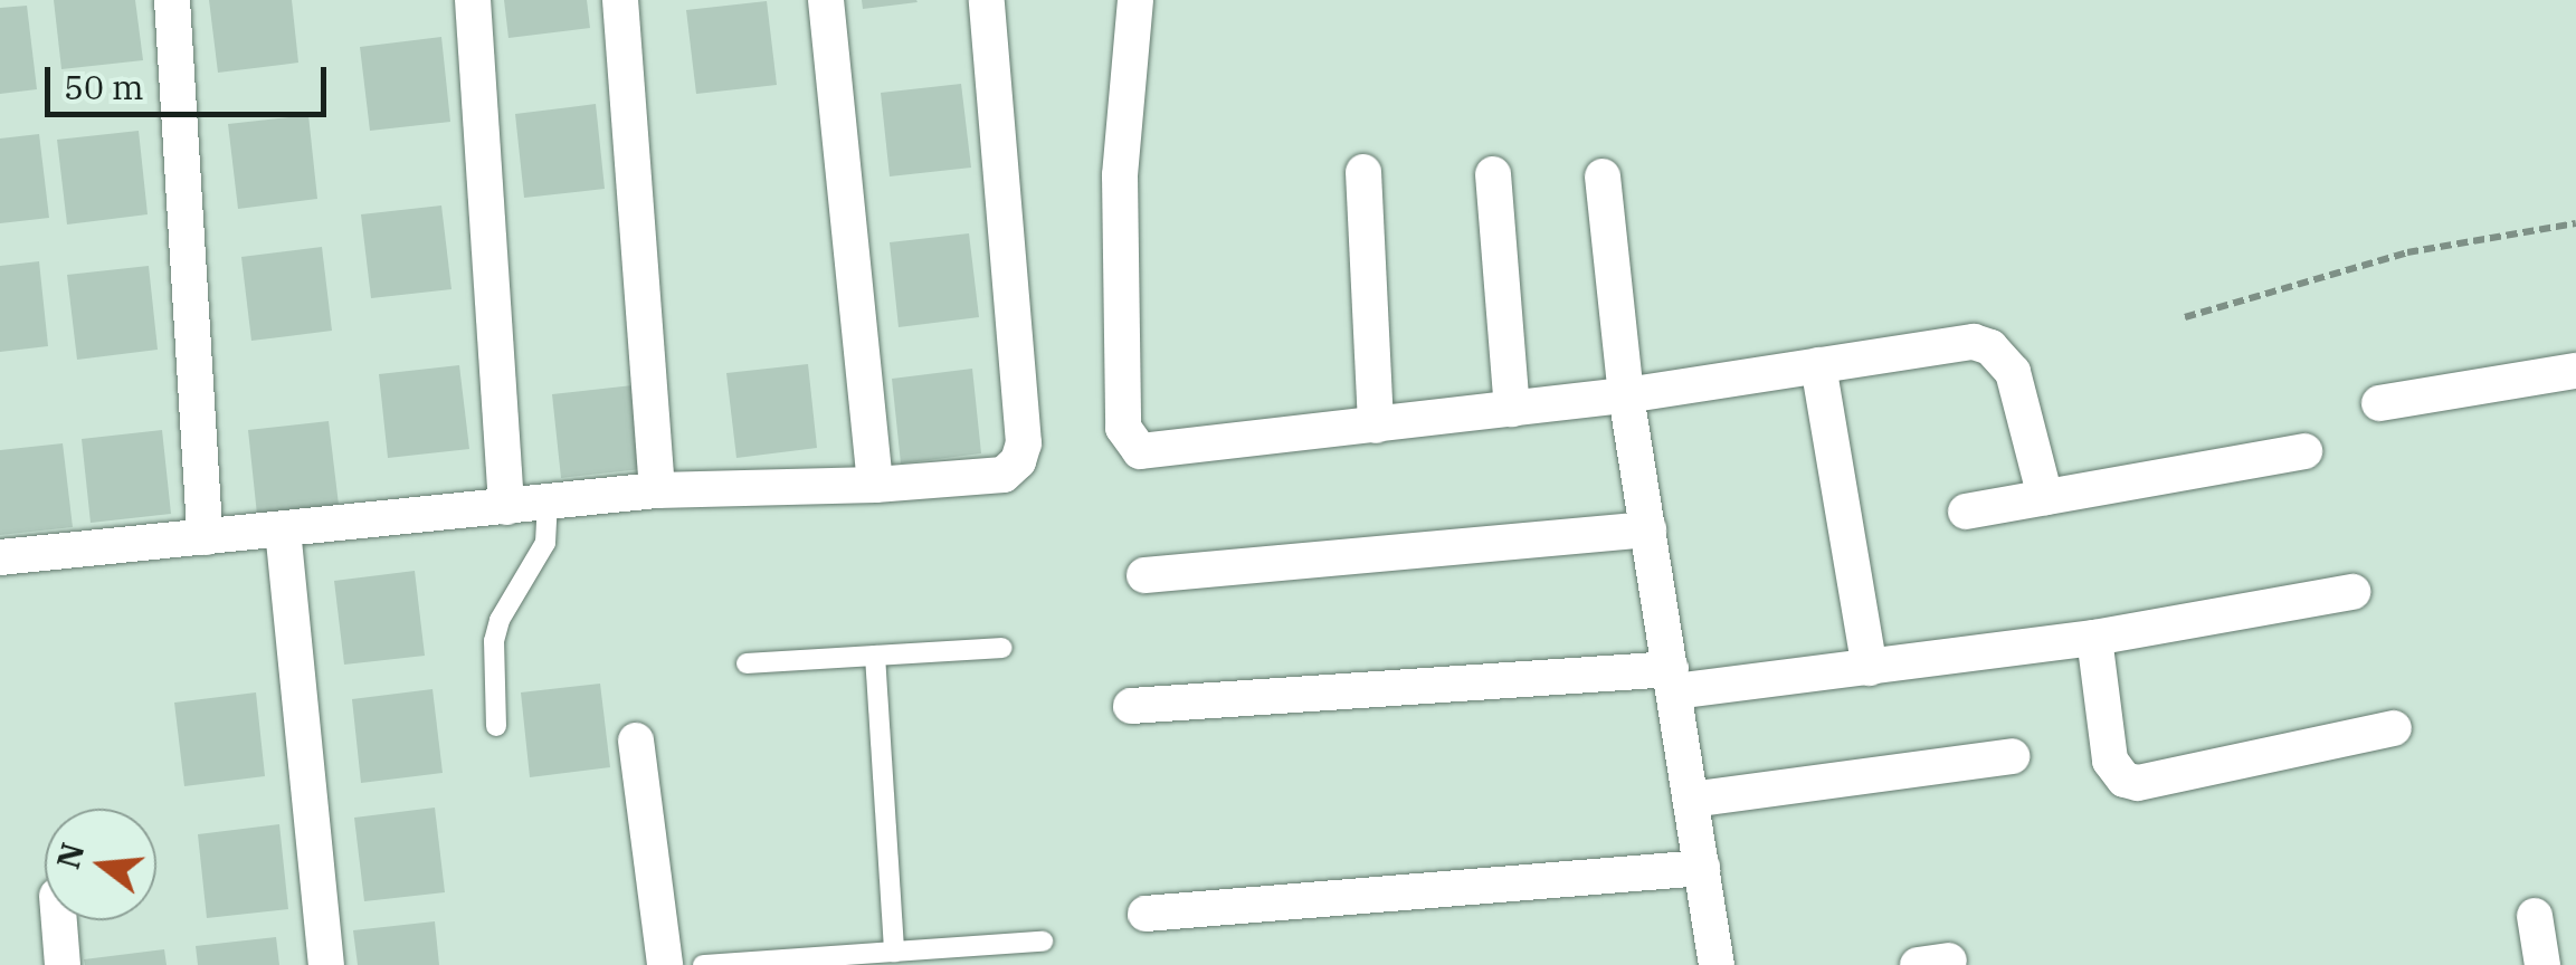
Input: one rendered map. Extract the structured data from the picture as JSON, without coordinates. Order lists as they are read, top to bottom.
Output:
{
  "scale_bar": "50 m",
  "north": "left"
}
